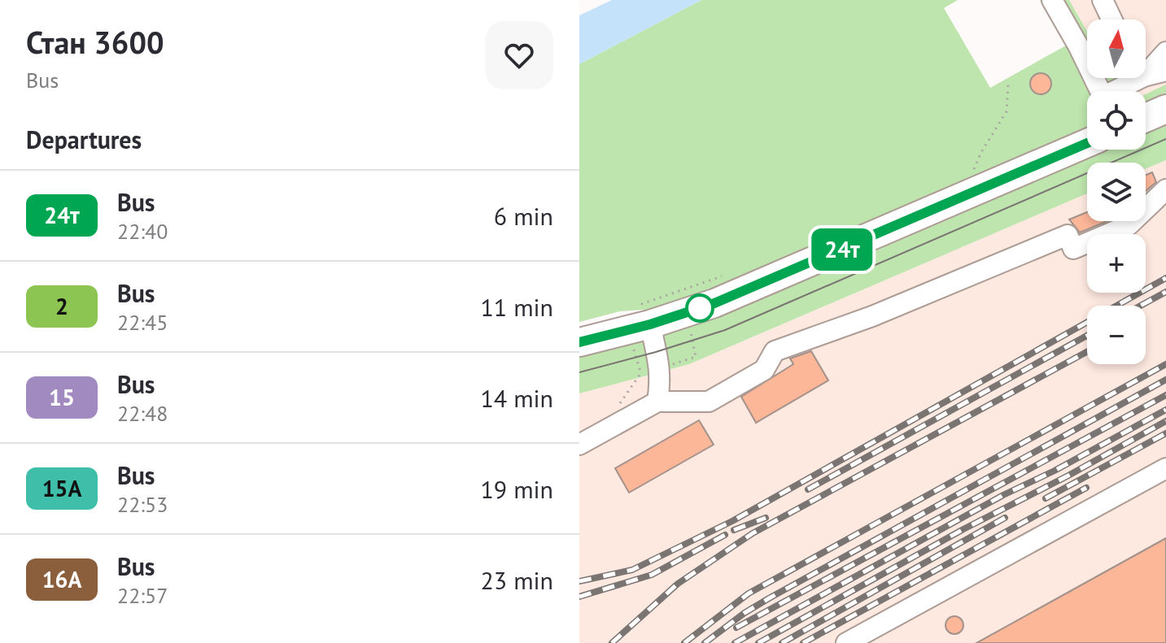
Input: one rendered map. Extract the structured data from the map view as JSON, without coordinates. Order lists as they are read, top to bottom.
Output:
{
  "lines": ["bus line 24т"],
  "north": "top",
  "page": {
    "heading": [
      ["Стан 3600", "Bus"],
      "Departures"
    ],
    "on_map": "24т",
    "map_buttons": ["+", "−"],
    "list": [
      {
        "mark": "24т",
        "name": "Bus",
        "note": "22:40",
        "value": "6 min"
      },
      {
        "mark": "2",
        "name": "Bus",
        "note": "22:45",
        "value": "11 min"
      },
      {
        "mark": "15",
        "name": "Bus",
        "note": "22:48",
        "value": "14 min"
      },
      {
        "mark": "15А",
        "name": "Bus",
        "note": "22:53",
        "value": "19 min"
      },
      {
        "mark": "16А",
        "name": "Bus",
        "note": "22:57",
        "value": "23 min"
      }
    ]
  }
}
